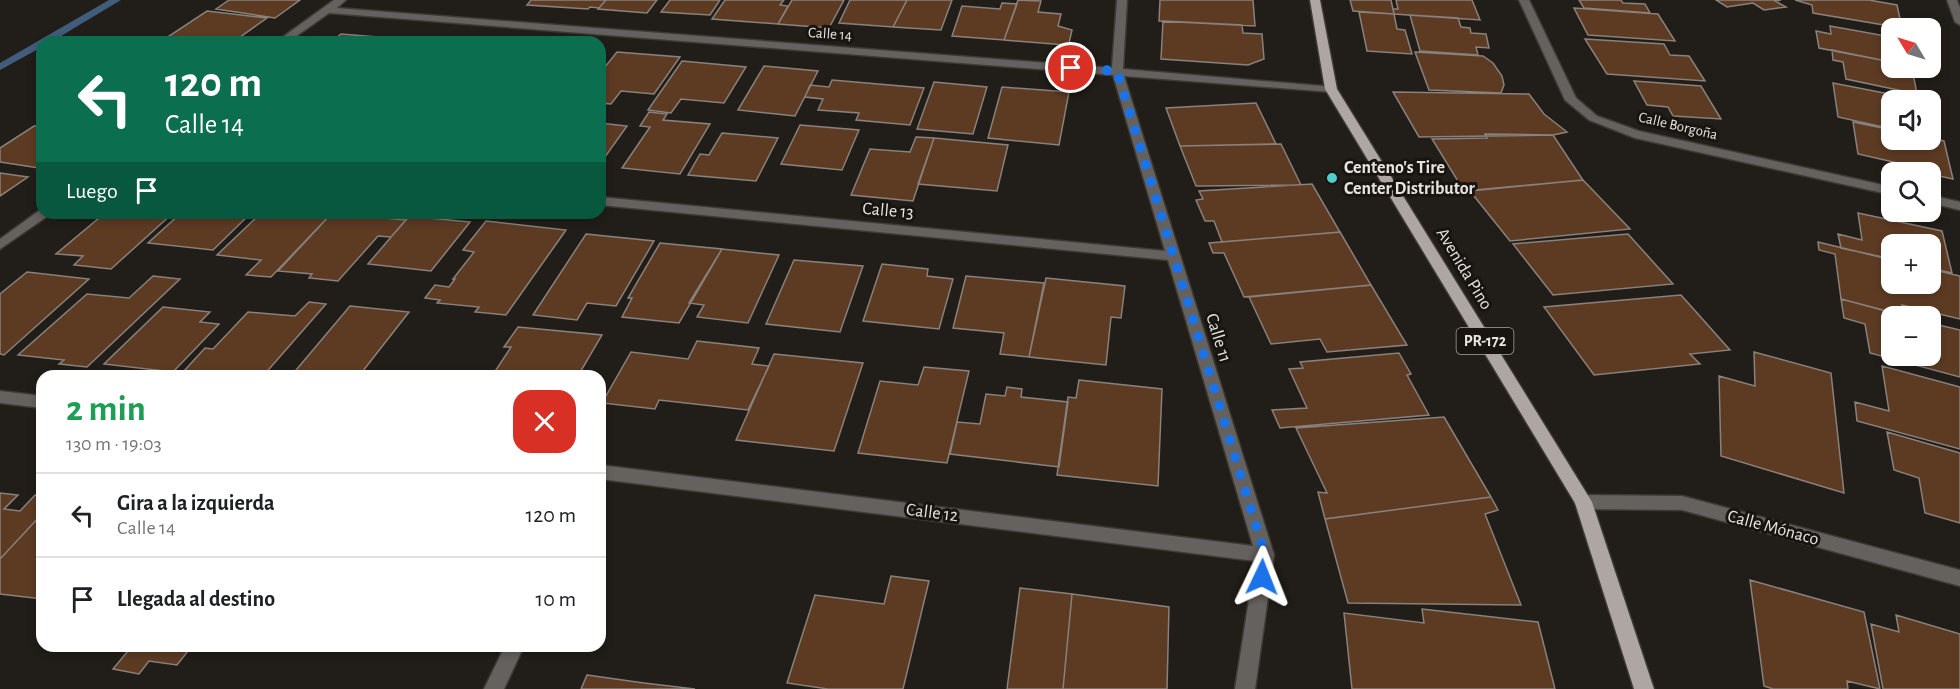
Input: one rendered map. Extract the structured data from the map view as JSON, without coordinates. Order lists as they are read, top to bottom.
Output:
{
  "streets": {
    "main road": ["Avenida Pino", "PR-172"],
    "street": [
      "Calle 14",
      "Calle Borgoña",
      "Calle 13",
      "Calle 11",
      "Calle 12",
      "Calle Mónaco"
    ]
  },
  "crossings": [
    ["Calle 14", "Avenida Pino"],
    ["Calle 14", "Calle 11"],
    ["Calle 13", "Calle 11"],
    ["Avenida Pino", "Calle Mónaco"],
    ["Calle 11", "Calle 12"]
  ],
  "places": ["Centeno's Tire Center Distributor"],
  "north": "top left",
  "page": {
    "map_buttons": ["+", "−"],
    "turn": ["120 m", "Calle 14"],
    "then": "Luego",
    "heading": ["2 min", "130 m · 19:03"],
    "list": [
      {
        "name": "Gira a la izquierda",
        "note": "Calle 14",
        "value": "120 m"
      },
      {
        "name": "Llegada al destino",
        "value": "10 m"
      }
    ]
  }
}
